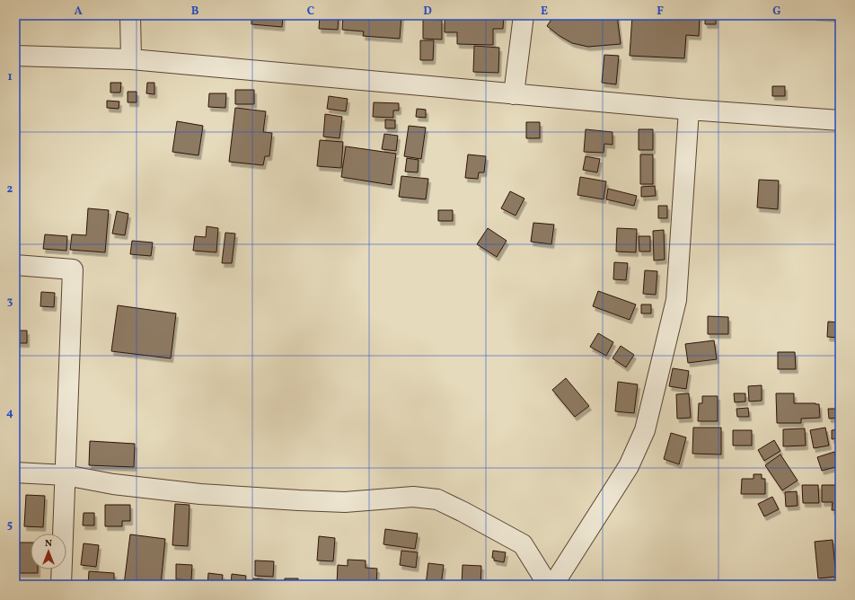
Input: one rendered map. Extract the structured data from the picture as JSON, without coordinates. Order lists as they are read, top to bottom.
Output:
{
  "north": "top",
  "grid": {
    "columns": [
      "A",
      "B",
      "C",
      "D",
      "E",
      "F",
      "G"
    ],
    "rows": [
      "1",
      "2",
      "3",
      "4",
      "5"
    ]
  }
}
